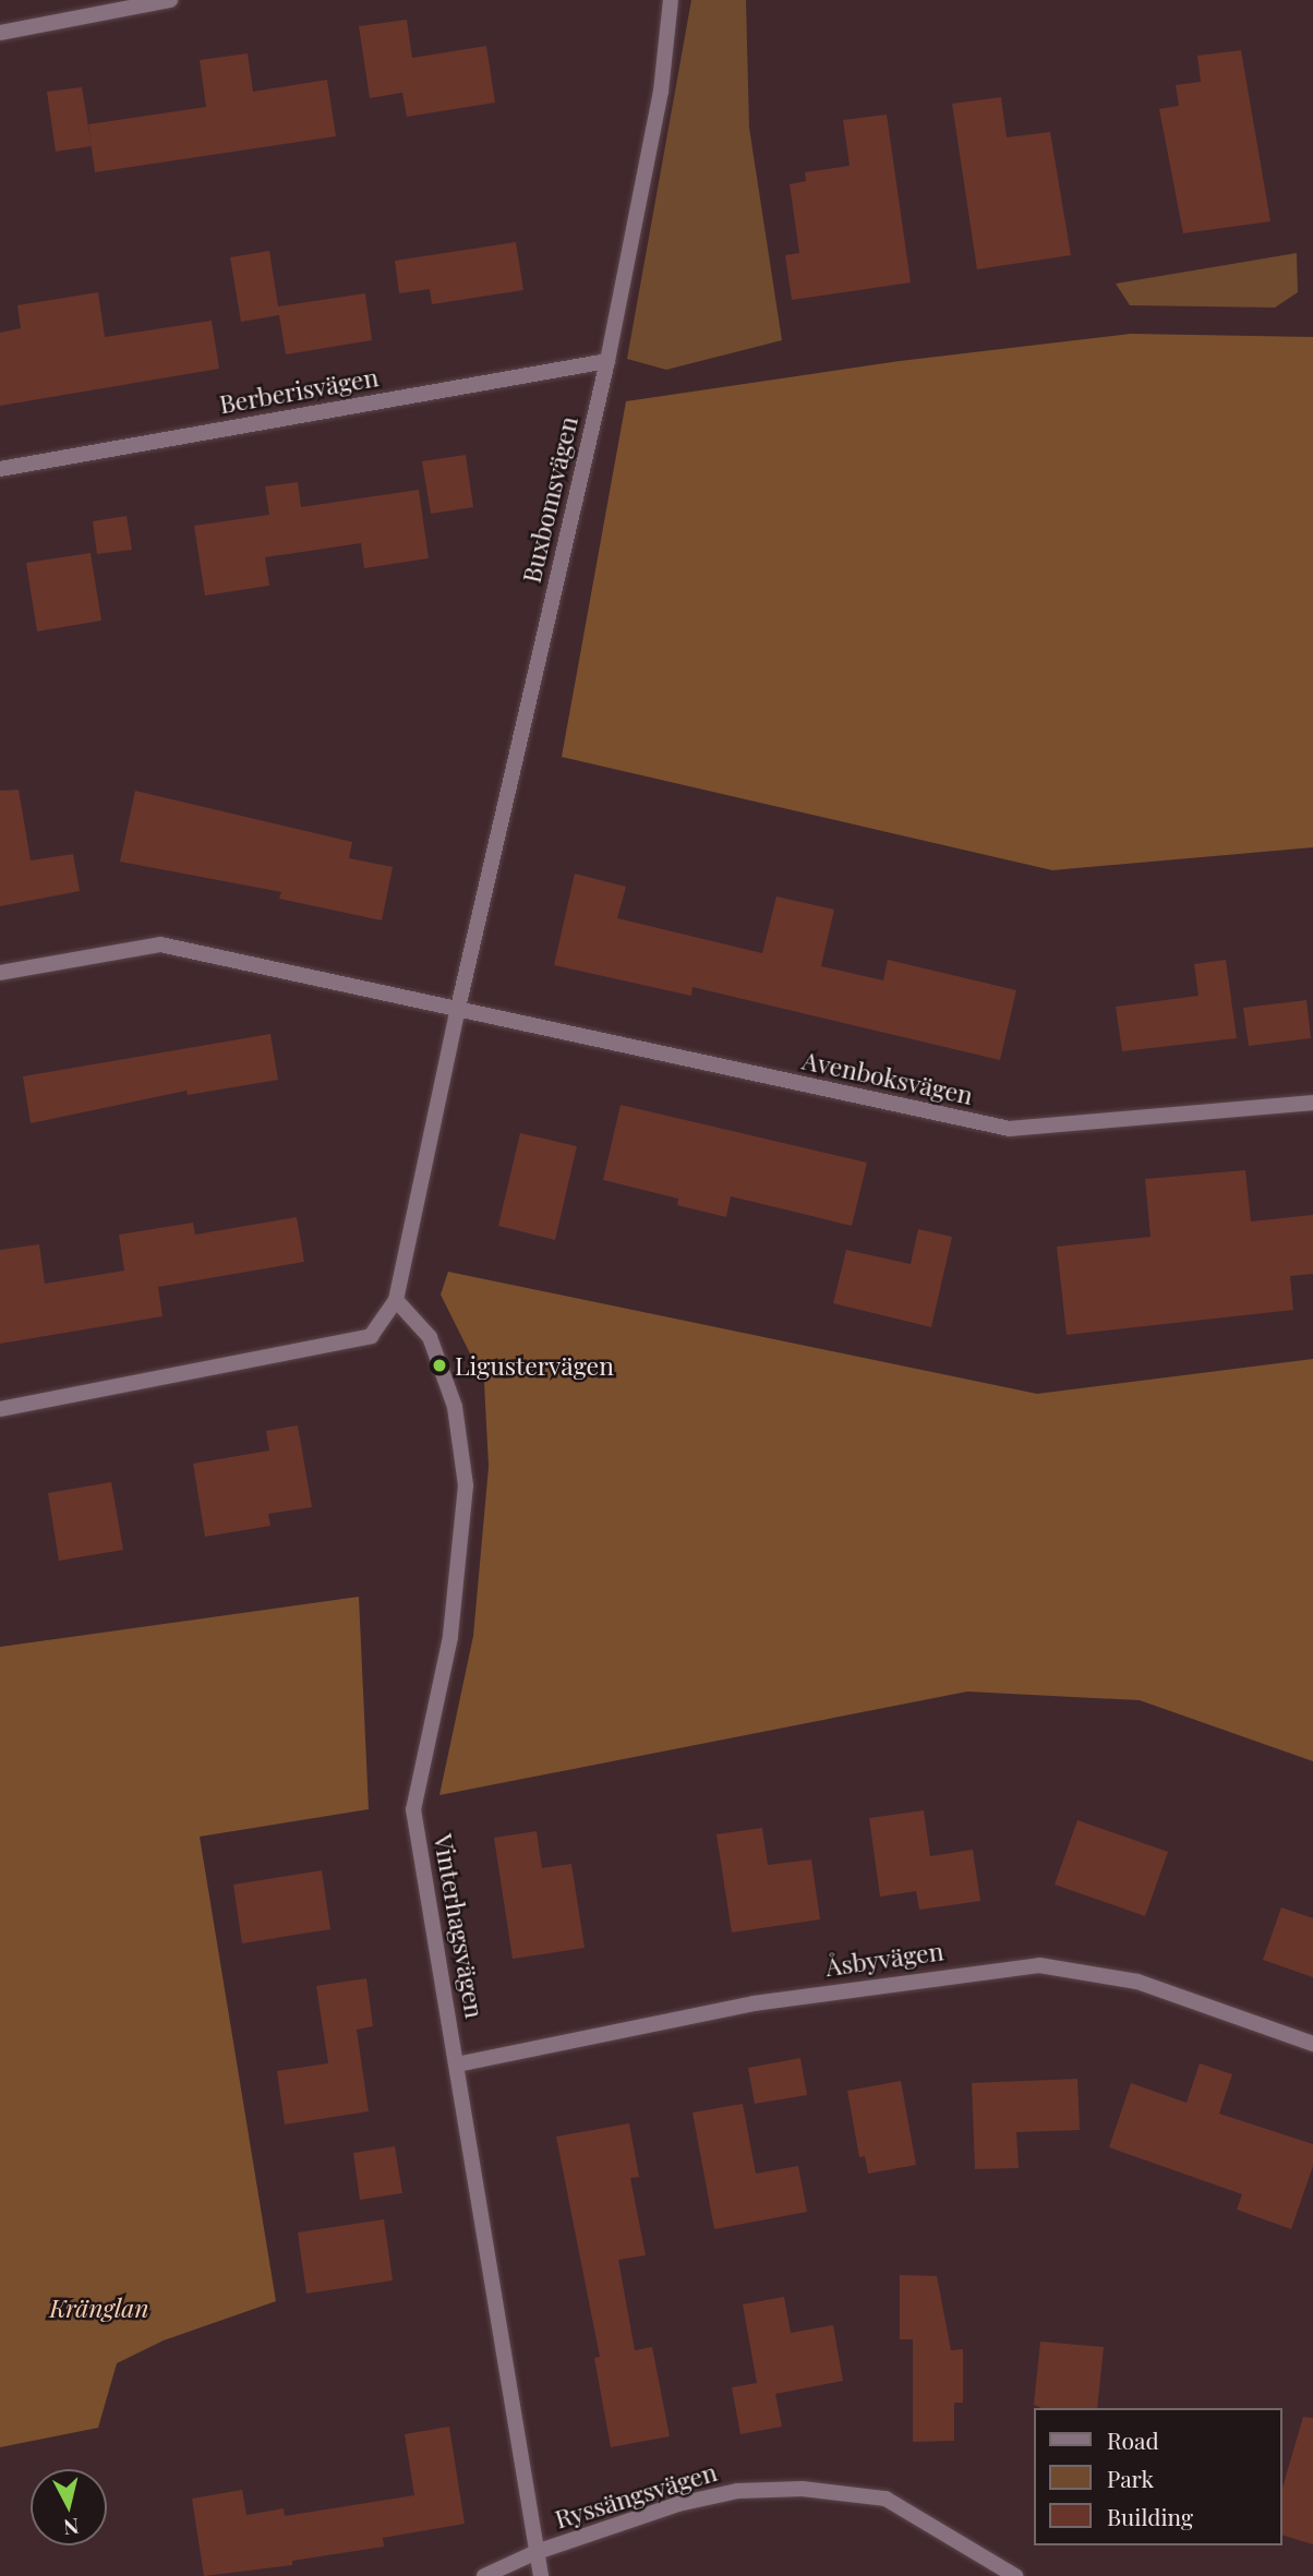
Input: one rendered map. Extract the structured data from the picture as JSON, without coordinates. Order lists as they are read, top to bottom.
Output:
{
  "streets": {
    "street": [
      "Berberisvägen",
      "Buxbomsvägen",
      "Avenboksvägen",
      "Vinterhagsvägen",
      "Åsbyvägen",
      "Ryssängsvägen"
    ]
  },
  "crossings": [
    ["Berberisvägen", "Buxbomsvägen"],
    ["Buxbomsvägen", "Avenboksvägen"],
    ["Vinterhagsvägen", "Åsbyvägen"],
    ["Vinterhagsvägen", "Ryssängsvägen"]
  ],
  "parks": ["Kränglan"],
  "places": ["Ligustervägen"],
  "legend": ["Road", "Park", "Building"],
  "north": "bottom"
}
